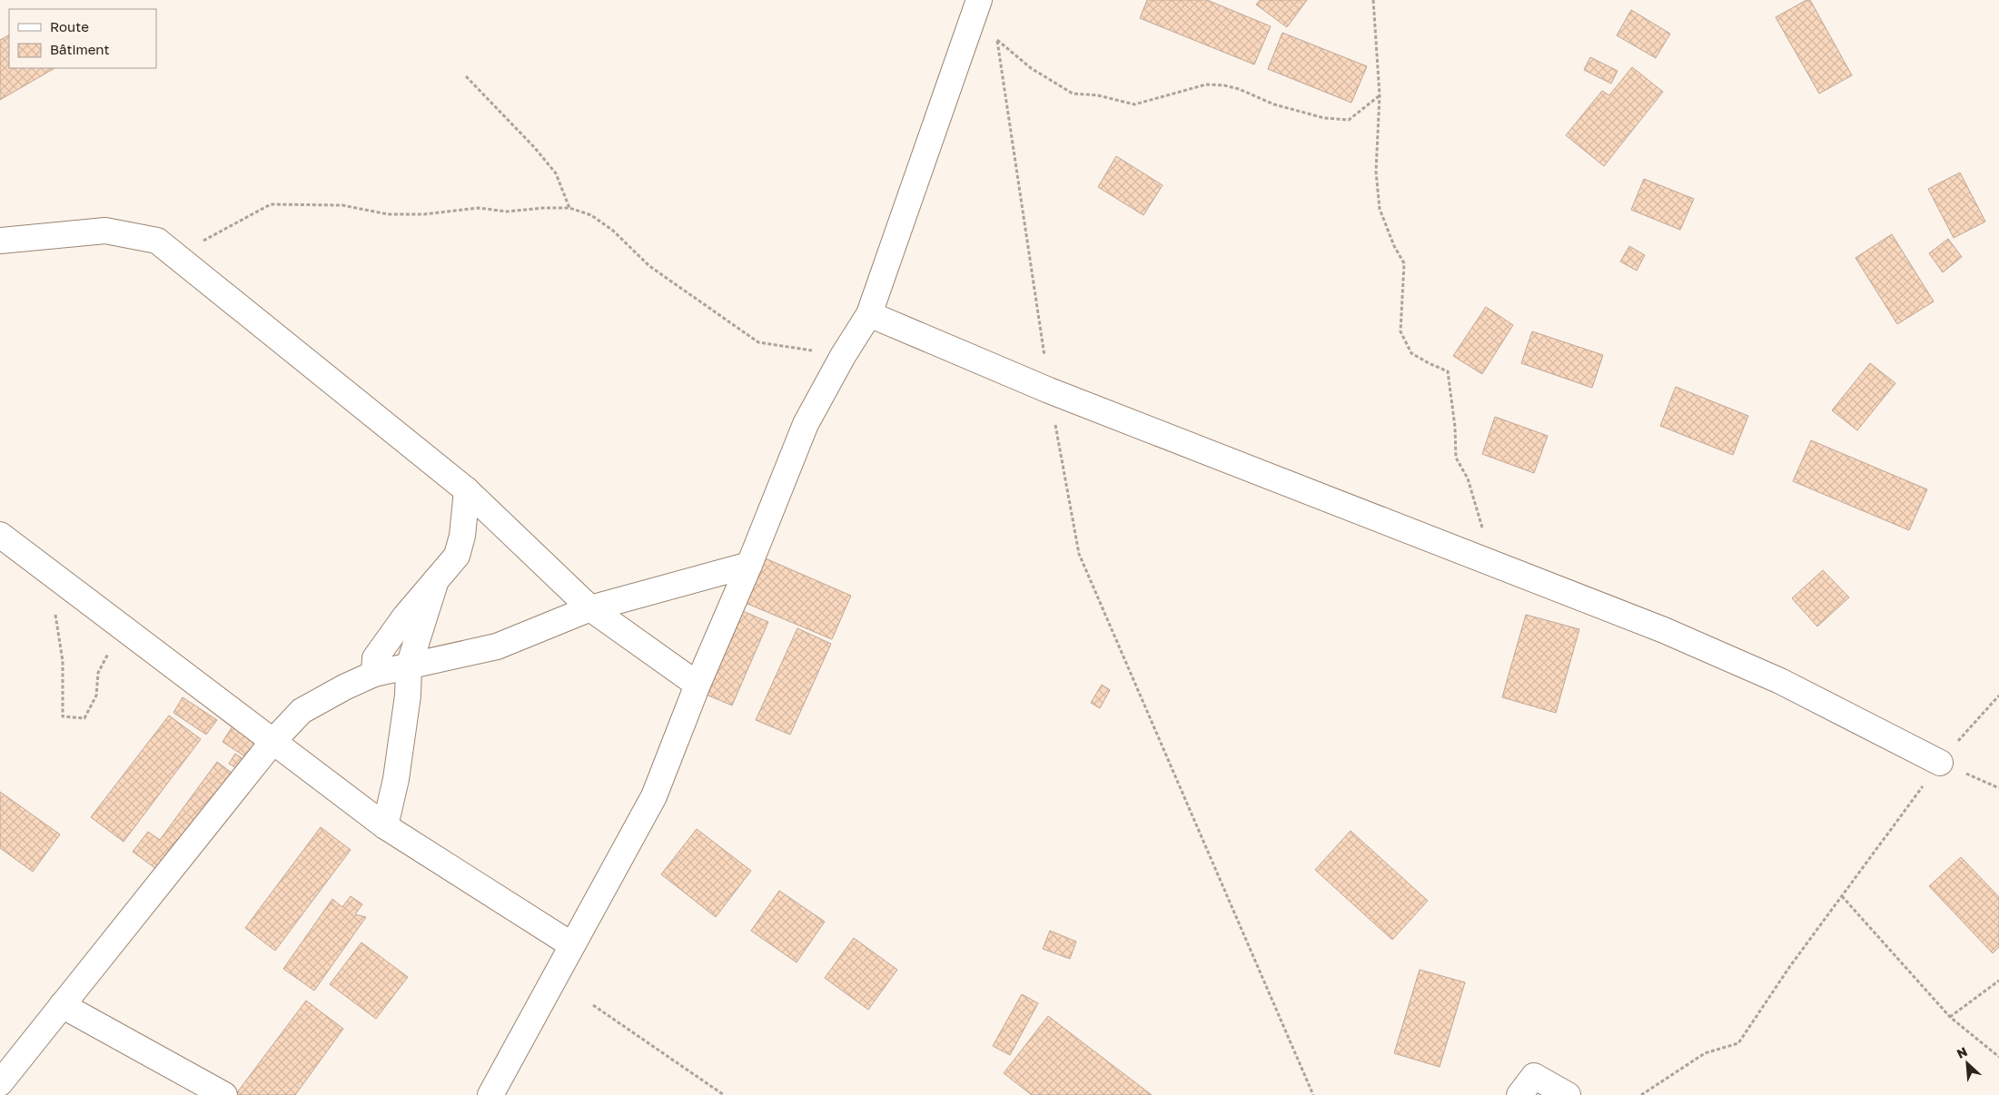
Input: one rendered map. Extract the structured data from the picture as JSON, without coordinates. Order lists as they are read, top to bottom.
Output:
{
  "legend": ["Route", "Bâtiment"],
  "north": "top left"
}
